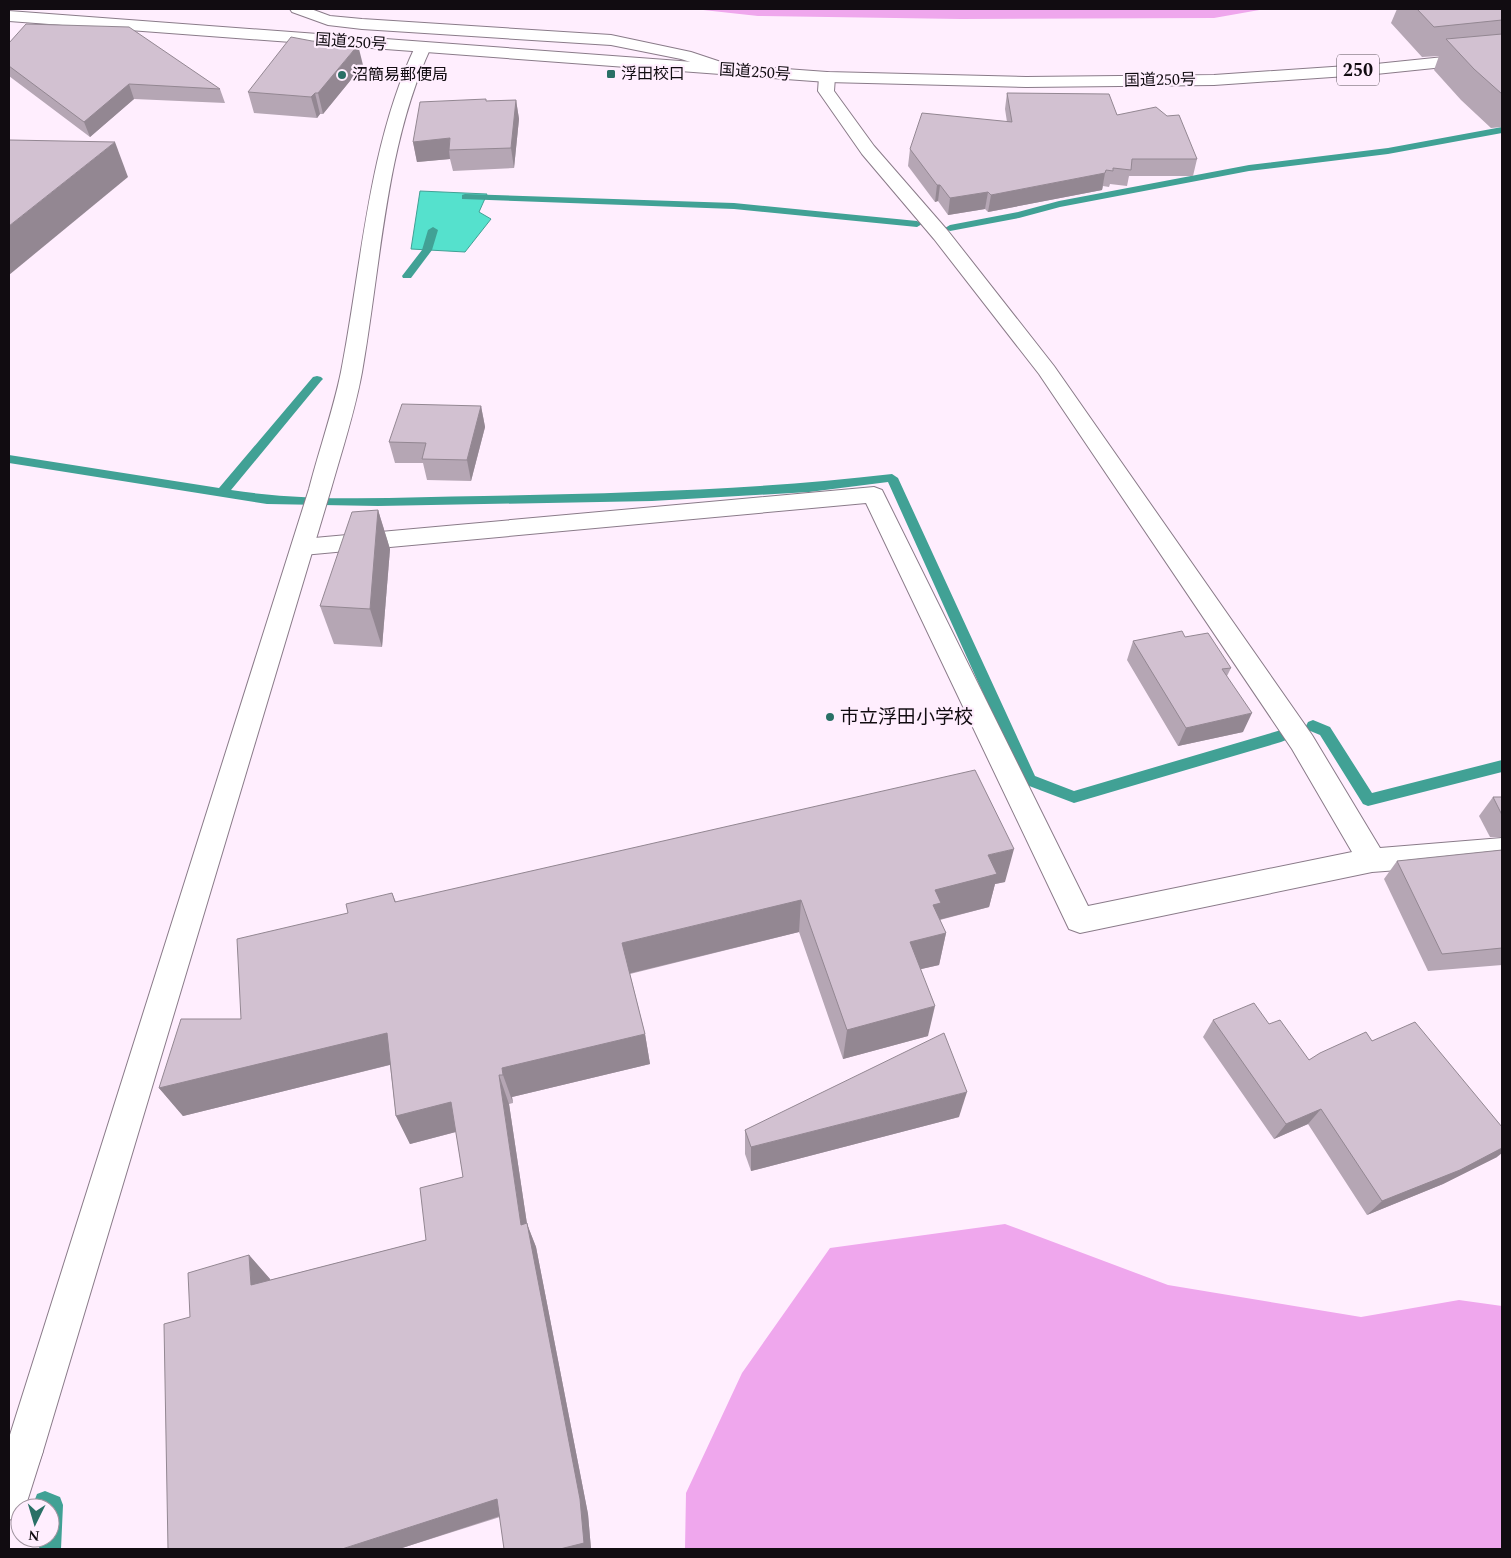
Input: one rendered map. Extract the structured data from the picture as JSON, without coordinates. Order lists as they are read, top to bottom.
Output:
{
  "streets": {
    "main road": ["国道250号", "250"]
  },
  "places": {
    "transit": ["浮田校口"],
    "other": ["沼簡易郵便局", "市立浮田小学校"]
  },
  "north": "bottom"
}
